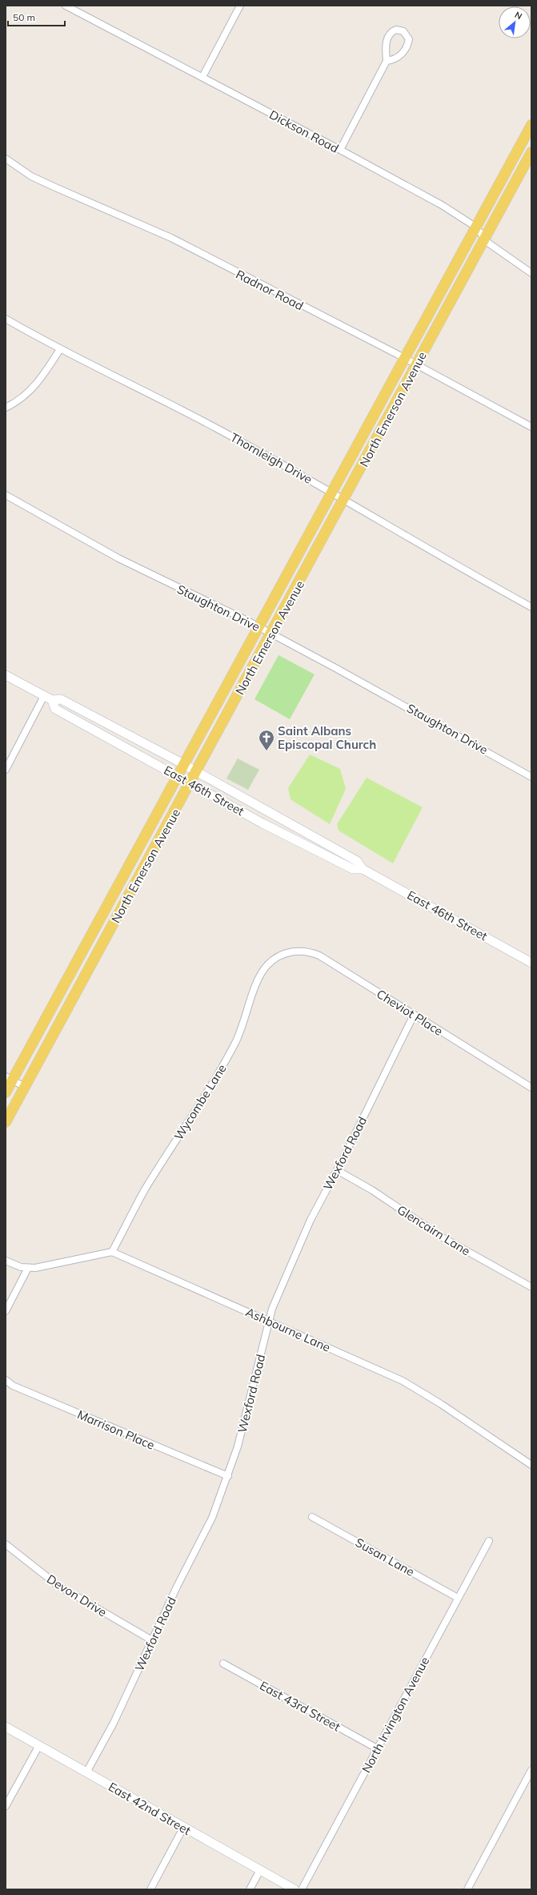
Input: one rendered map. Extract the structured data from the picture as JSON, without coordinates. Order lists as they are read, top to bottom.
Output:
{
  "streets": {
    "main road": ["North Emerson Avenue", "East 46th Street", "East 42nd Street"],
    "street": [
      "Dickson Road",
      "Radnor Road",
      "Thornleigh Drive",
      "Staughton Drive",
      "Cheviot Place",
      "Wycombe Lane",
      "Wexford Road",
      "Glencairn Lane",
      "Ashbourne Lane",
      "Marrison Place",
      "Susan Lane",
      "Devon Drive",
      "East 43rd Street",
      "North Irvington Avenue"
    ]
  },
  "crossings": [
    ["Dickson Road", "North Emerson Avenue"],
    ["Radnor Road", "North Emerson Avenue"],
    ["North Emerson Avenue", "Thornleigh Drive"],
    ["North Emerson Avenue", "Staughton Drive"],
    ["North Emerson Avenue", "East 46th Street"],
    ["Cheviot Place", "Wycombe Lane"],
    ["Cheviot Place", "Wexford Road"],
    ["Wycombe Lane", "Ashbourne Lane"],
    ["Wexford Road", "Glencairn Lane"],
    ["Wexford Road", "Ashbourne Lane"],
    ["Wexford Road", "Marrison Place"],
    ["Wexford Road", "Devon Drive"],
    ["Wexford Road", "East 42nd Street"],
    ["Susan Lane", "North Irvington Avenue"],
    ["East 43rd Street", "North Irvington Avenue"]
  ],
  "places": {
    "church": ["Saint Albans Episcopal Church"]
  },
  "scale_bar": "50 m",
  "north": "top right"
}
